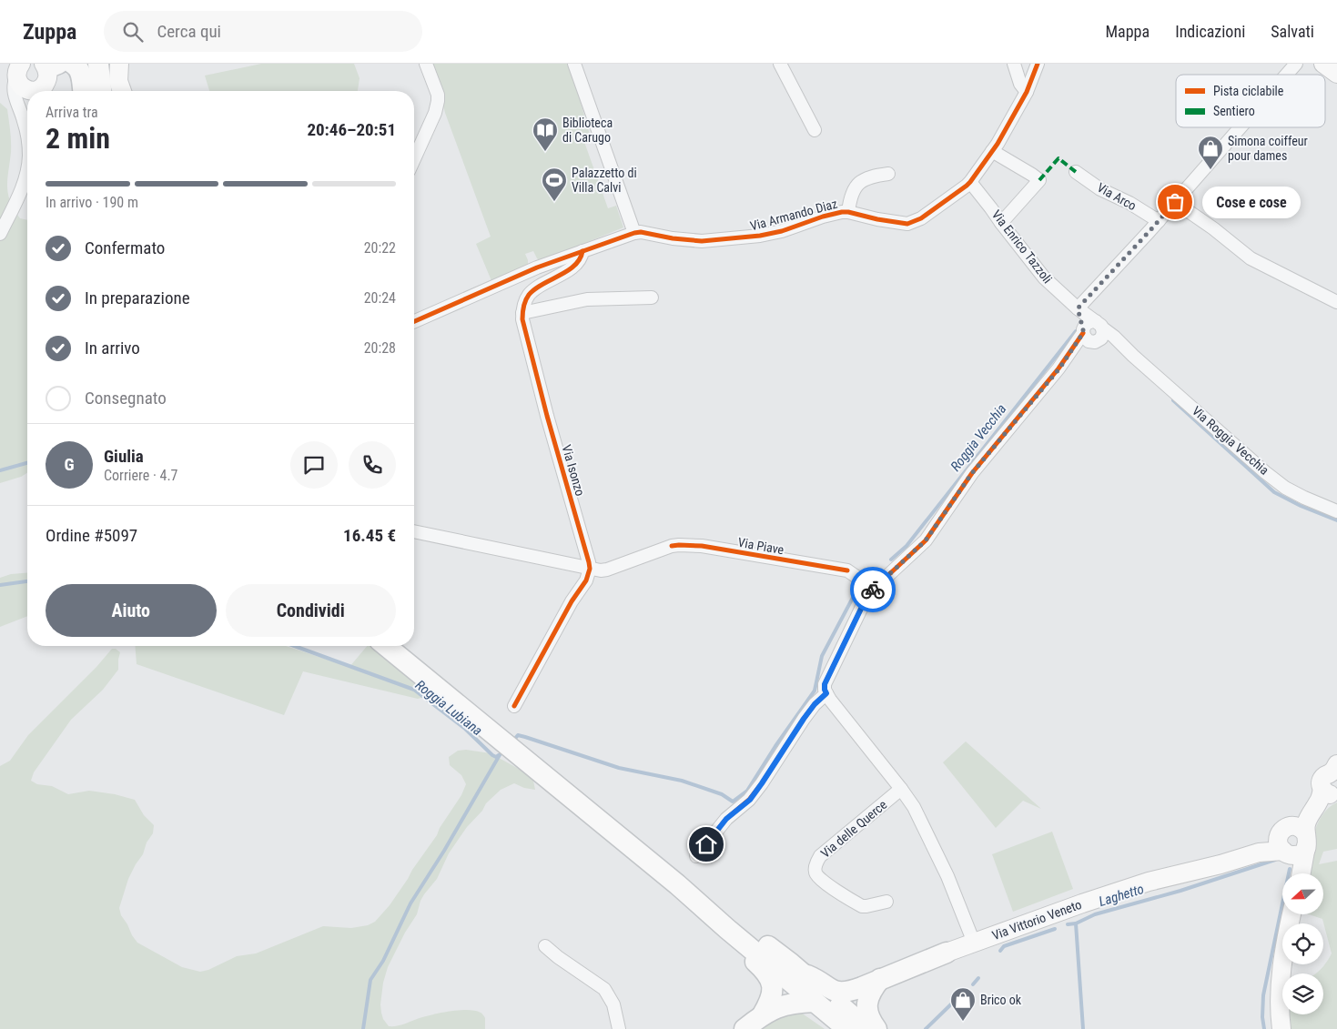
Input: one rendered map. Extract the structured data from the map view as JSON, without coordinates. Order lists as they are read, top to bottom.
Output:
{
  "streets": {
    "street": [
      "Via Arco",
      "Via Armando Diaz",
      "Via Enrico Tazzoli",
      "Via Roggia Vecchia",
      "Via Isonzo",
      "Via Piave",
      "Via delle Querce",
      "Via Vittorio Veneto"
    ]
  },
  "crossings": [
    ["Via Armando Diaz", "Via Enrico Tazzoli"],
    ["Via Enrico Tazzoli", "Via Roggia Vecchia"],
    ["Via Isonzo", "Via Piave"]
  ],
  "water": ["Roggia Vecchia", "Roggia Lubiana", "Laghetto"],
  "places": {
    "library": ["Biblioteca di Carugo"],
    "shop": ["Simona coiffeur pour dames", "Brico ok"],
    "other": ["Cose e cose"],
    "sports": ["Palazzetto di Villa Calvi"]
  },
  "legend": ["Pista ciclabile", "Sentiero"],
  "north": "left",
  "page": {
    "header": "Zuppa",
    "search": "Cerca qui",
    "nav": ["Mappa", "Indicazioni", "Salvati"],
    "heading": ["2 min", "Arriva tra", "20:46–20:51"],
    "panel": [
      "Giulia",
      "Corriere · 4.7",
      "Ordine #5097",
      "16.45 €"
    ],
    "bar": "In arrivo · 190 m",
    "bubble": "Cose e cose",
    "list": [
      ["Confermato", "20:22"],
      ["In preparazione", "20:24"],
      ["In arrivo", "20:28"],
      "Consegnato"
    ],
    "round": "G",
    "buttons": ["Aiuto", "Condividi"]
  }
}
